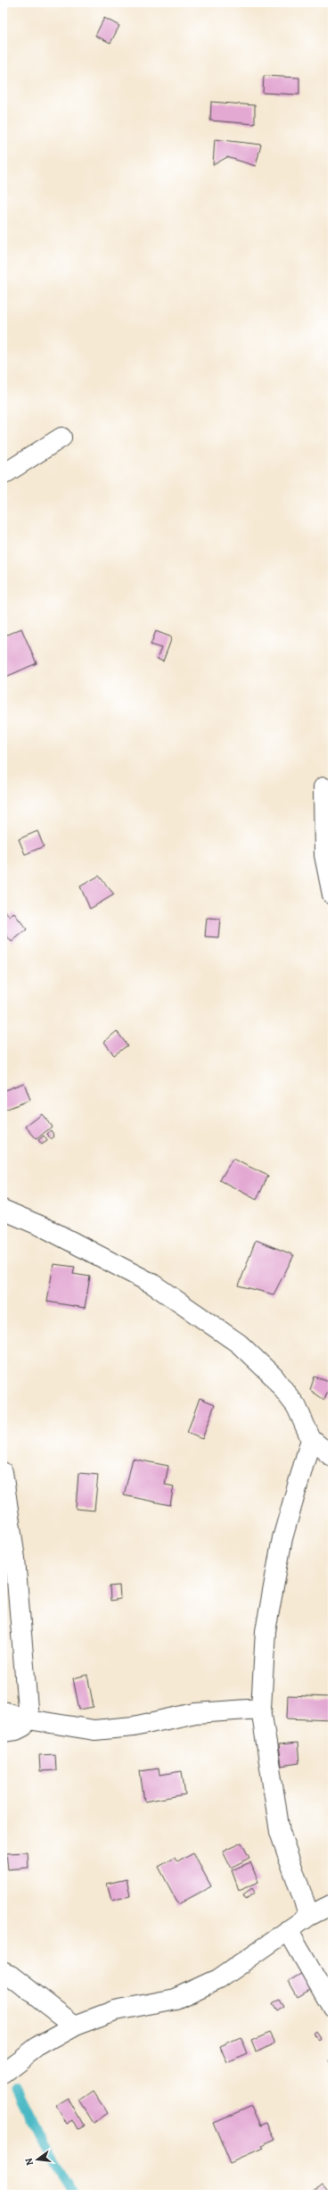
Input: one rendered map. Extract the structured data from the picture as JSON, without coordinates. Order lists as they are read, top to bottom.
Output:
{
  "north": "left"
}
